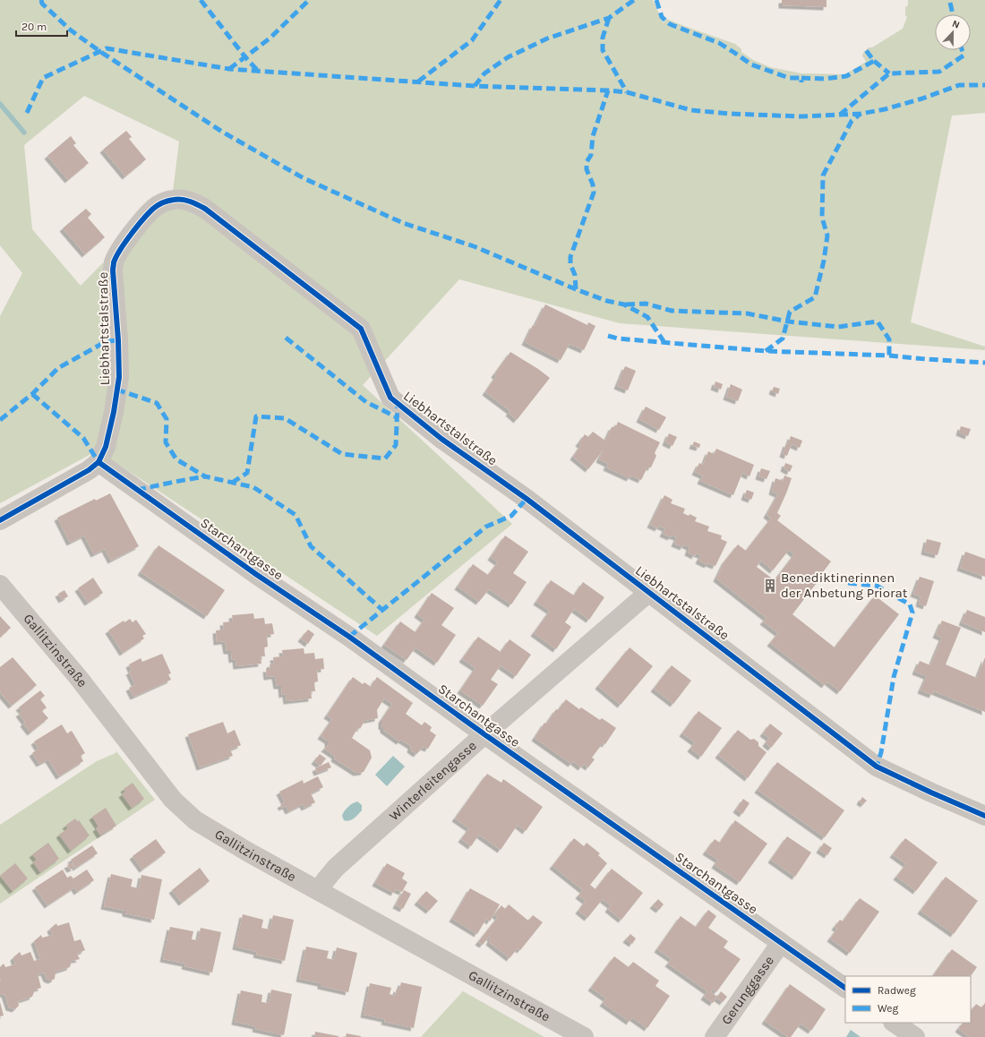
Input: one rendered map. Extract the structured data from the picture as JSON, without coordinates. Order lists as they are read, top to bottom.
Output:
{
  "streets": {
    "street": [
      "Liebhartstalstraße",
      "Starchantgasse",
      "Gallitzinstraße",
      "Winterleitengasse",
      "Gerunggasse"
    ]
  },
  "crossings": [
    ["Liebhartstalstraße", "Starchantgasse"],
    ["Liebhartstalstraße", "Winterleitengasse"],
    ["Starchantgasse", "Winterleitengasse"],
    ["Starchantgasse", "Gerunggasse"],
    ["Gallitzinstraße", "Winterleitengasse"]
  ],
  "places": {
    "building": ["Benediktinerinnen der Anbetung Priorat"]
  },
  "legend": ["Radweg", "Weg"],
  "scale_bar": "20 m",
  "north": "top"
}
